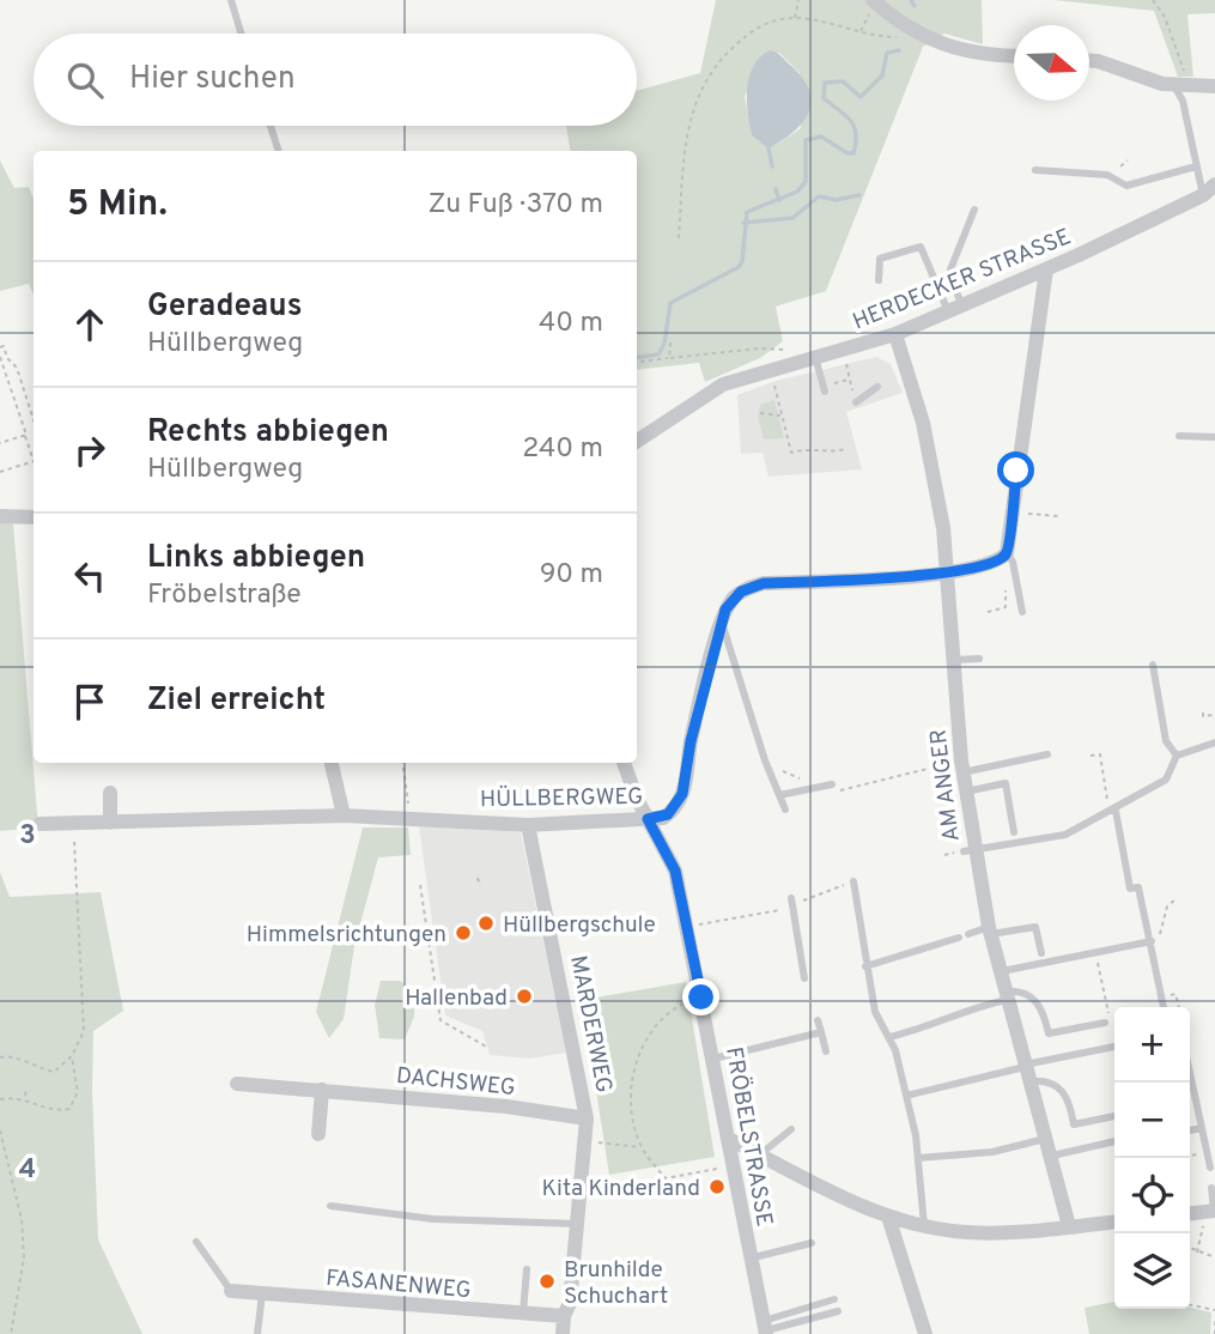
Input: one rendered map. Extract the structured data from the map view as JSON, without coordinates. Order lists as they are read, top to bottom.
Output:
{
  "streets": {
    "street": [
      "HERDECKER STRASSE",
      "AM ANGER",
      "HÜLLBERGWEG",
      "MARDERWEG",
      "DACHSWEG",
      "FRÖBELSTRASSE",
      "FASANENWEG"
    ]
  },
  "crossings": [
    ["HERDECKER STRASSE", "AM ANGER"],
    ["AM ANGER", "HÜLLBERGWEG"],
    ["HÜLLBERGWEG", "MARDERWEG"],
    ["HÜLLBERGWEG", "FRÖBELSTRASSE"],
    ["MARDERWEG", "DACHSWEG"],
    ["MARDERWEG", "FASANENWEG"]
  ],
  "places": [
    "Hüllbergschule",
    "Himmelsrichtungen",
    "Hallenbad",
    "Kita Kinderland",
    "Brunhilde Schuchart"
  ],
  "north": "right",
  "page": {
    "search": "Hier suchen",
    "heading": ["5 Min.", "Zu Fuß · 370 m"],
    "list": [
      ["Geradeaus", "Hüllbergweg", "40 m"],
      ["Rechts abbiegen", "Hüllbergweg", "240 m"],
      ["Links abbiegen", "Fröbelstraße", "90 m"],
      "Ziel erreicht"
    ],
    "map_buttons": ["+", "−"]
  },
  "grid": {
    "rows": ["3", "4"]
  }
}
